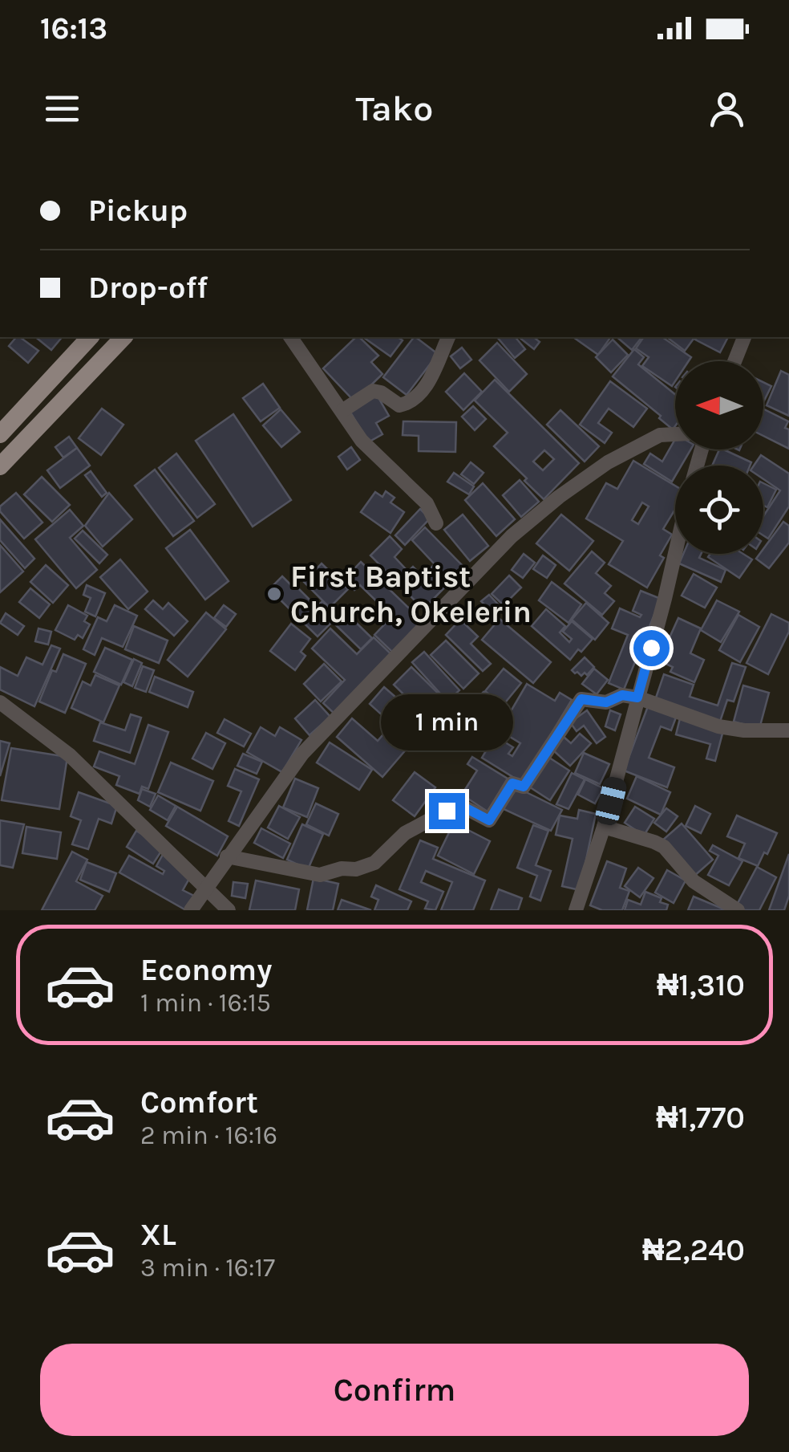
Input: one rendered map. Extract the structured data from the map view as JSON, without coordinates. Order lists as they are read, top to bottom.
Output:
{
  "places": ["First Baptist Church, Okelerin"],
  "north": "left",
  "page": {
    "status": "16:13",
    "header": "Tako",
    "banner": ["Pickup", "Drop-off"],
    "bubble": "1 min",
    "list": [
      {
        "name": "Economy",
        "note": "1 min · 16:15",
        "value": "₦1,310"
      },
      {
        "name": "Comfort",
        "note": "2 min · 16:16",
        "value": "₦1,770"
      },
      {
        "name": "XL",
        "note": "3 min · 16:17",
        "value": "₦2,240"
      }
    ],
    "buttons": "Confirm"
  }
}
